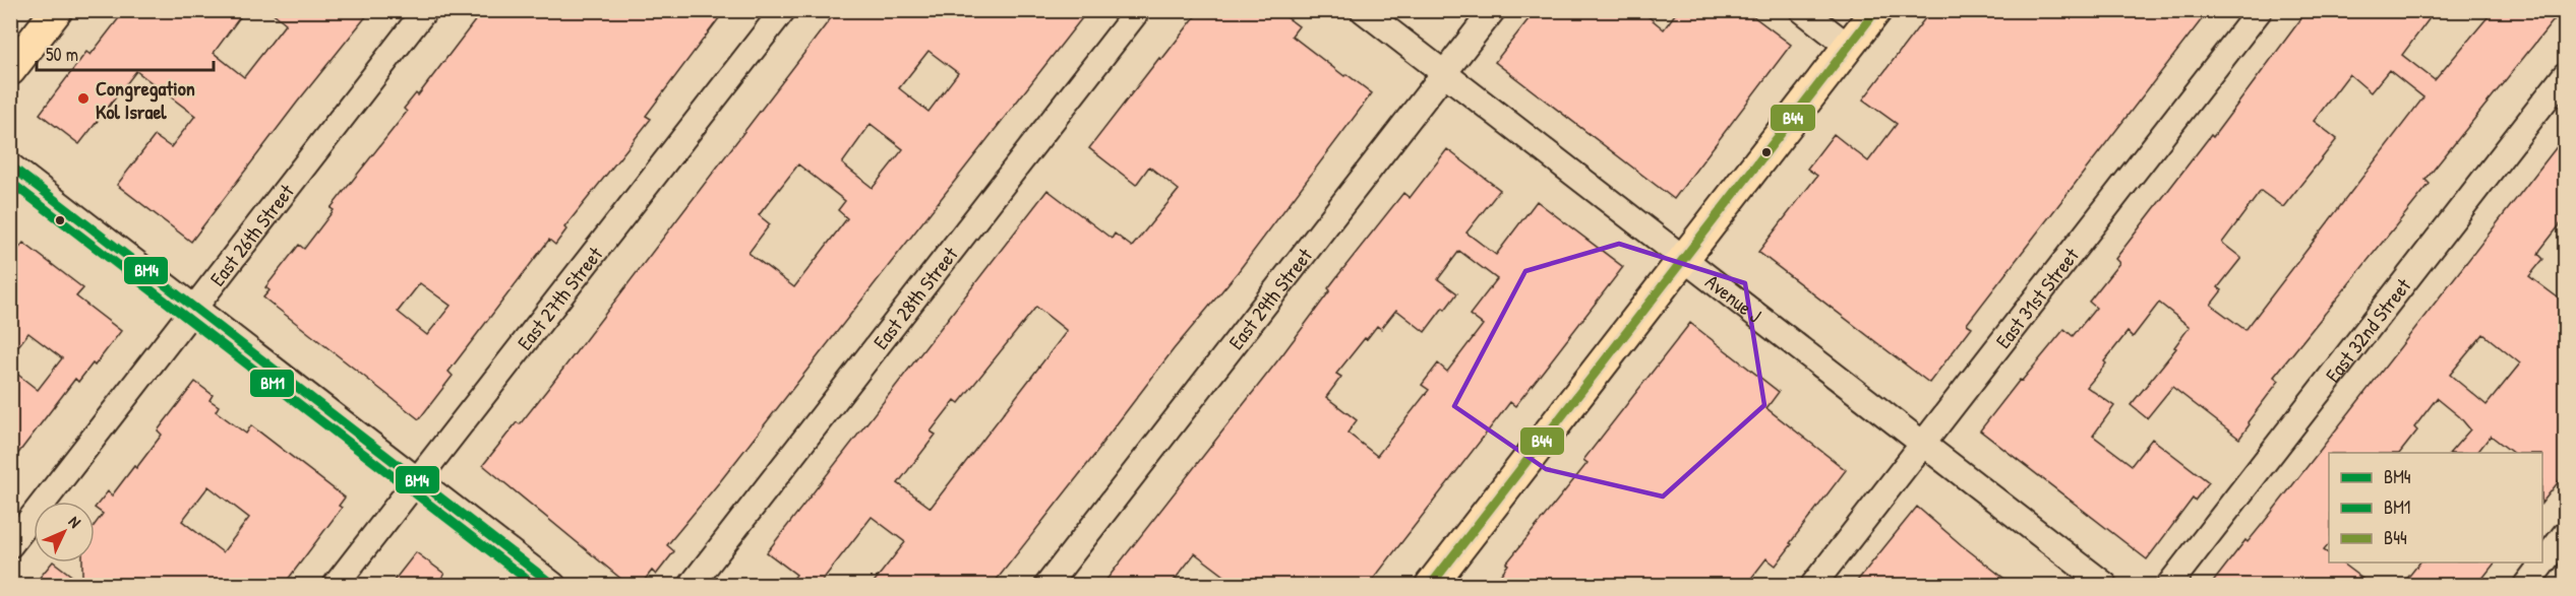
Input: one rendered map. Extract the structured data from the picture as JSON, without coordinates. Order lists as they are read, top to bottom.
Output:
{
  "streets": {
    "street": [
      "East 26th Street",
      "East 27th Street",
      "East 28th Street",
      "East 29th Street",
      "East 31st Street",
      "Avenue J",
      "East 32nd Street"
    ]
  },
  "crossings": [
    ["East 29th Street", "Avenue J"],
    ["East 31st Street", "Avenue J"]
  ],
  "places": ["Congregation Kol Israel"],
  "lines": ["transit line B44", "transit line BM4", "transit line BM1"],
  "legend": ["BM4", "BM1", "B44"],
  "scale_bar": "50 m",
  "north": "top right"
}
